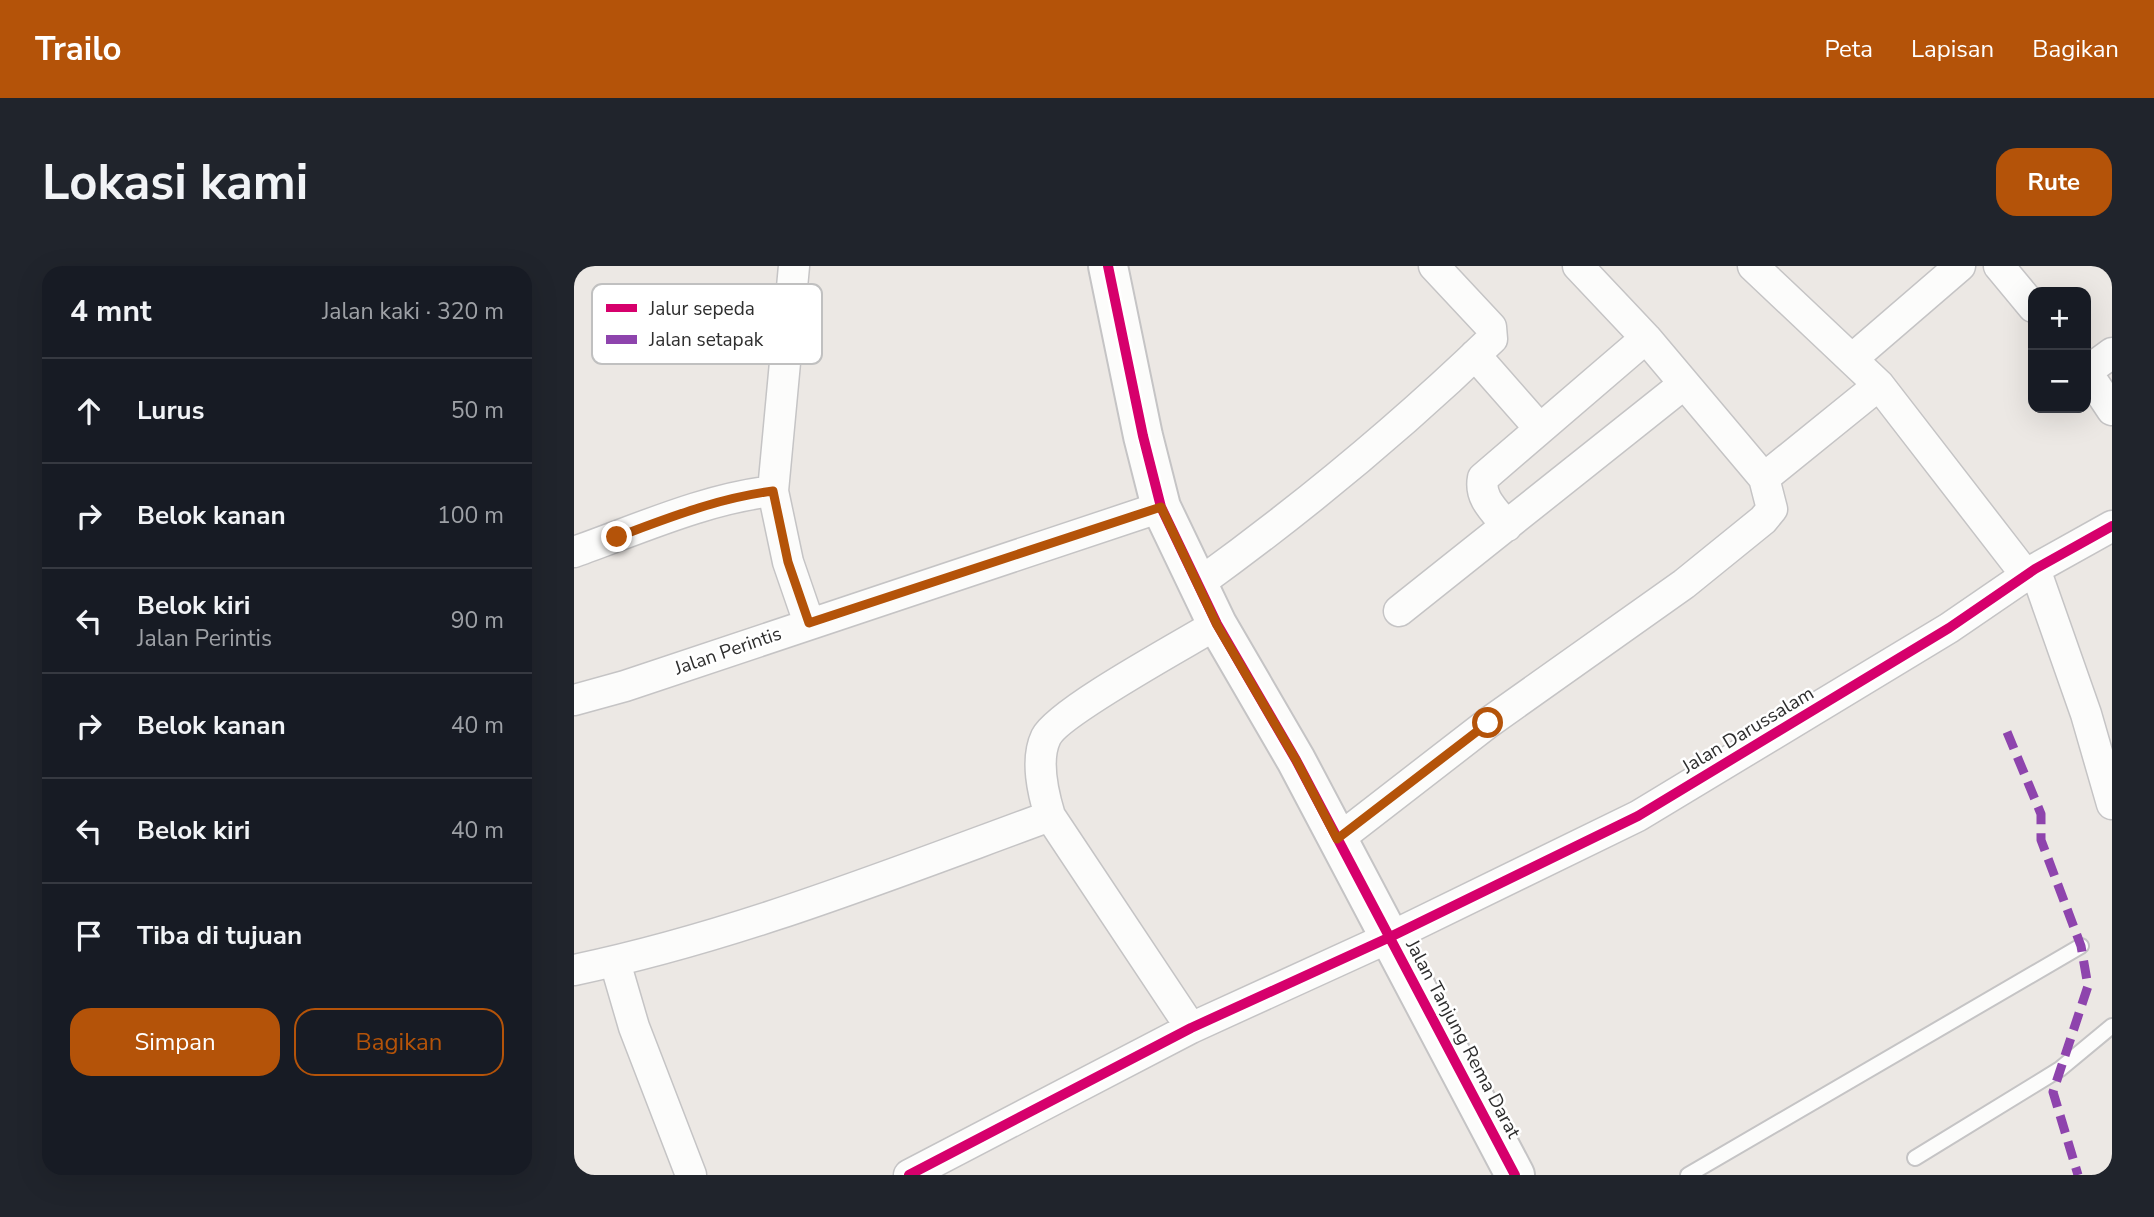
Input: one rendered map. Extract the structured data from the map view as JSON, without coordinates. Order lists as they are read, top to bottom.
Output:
{
  "streets": {
    "street": ["Jalan Perintis", "Jalan Darussalam", "Jalan Tanjung Rema Darat"]
  },
  "crossings": [
    ["Jalan Perintis", "Jalan Tanjung Rema Darat"],
    ["Jalan Darussalam", "Jalan Tanjung Rema Darat"]
  ],
  "legend": ["Jalur sepeda", "Jalan setapak"],
  "page": {
    "header": "Trailo",
    "nav": ["Peta", "Lapisan", "Bagikan"],
    "buttons": [
      "Rute",
      ["Simpan", "Bagikan"]
    ],
    "title": "Lokasi kami",
    "heading": ["4 mnt", "Jalan kaki · 320 m"],
    "map_buttons": ["+", "−"],
    "list": [
      ["Lurus", "50 m"],
      ["Belok kanan", "100 m"],
      ["Belok kiri", "Jalan Perintis", "90 m"],
      ["Belok kanan", "40 m"],
      ["Belok kiri", "40 m"],
      "Tiba di tujuan"
    ]
  }
}
